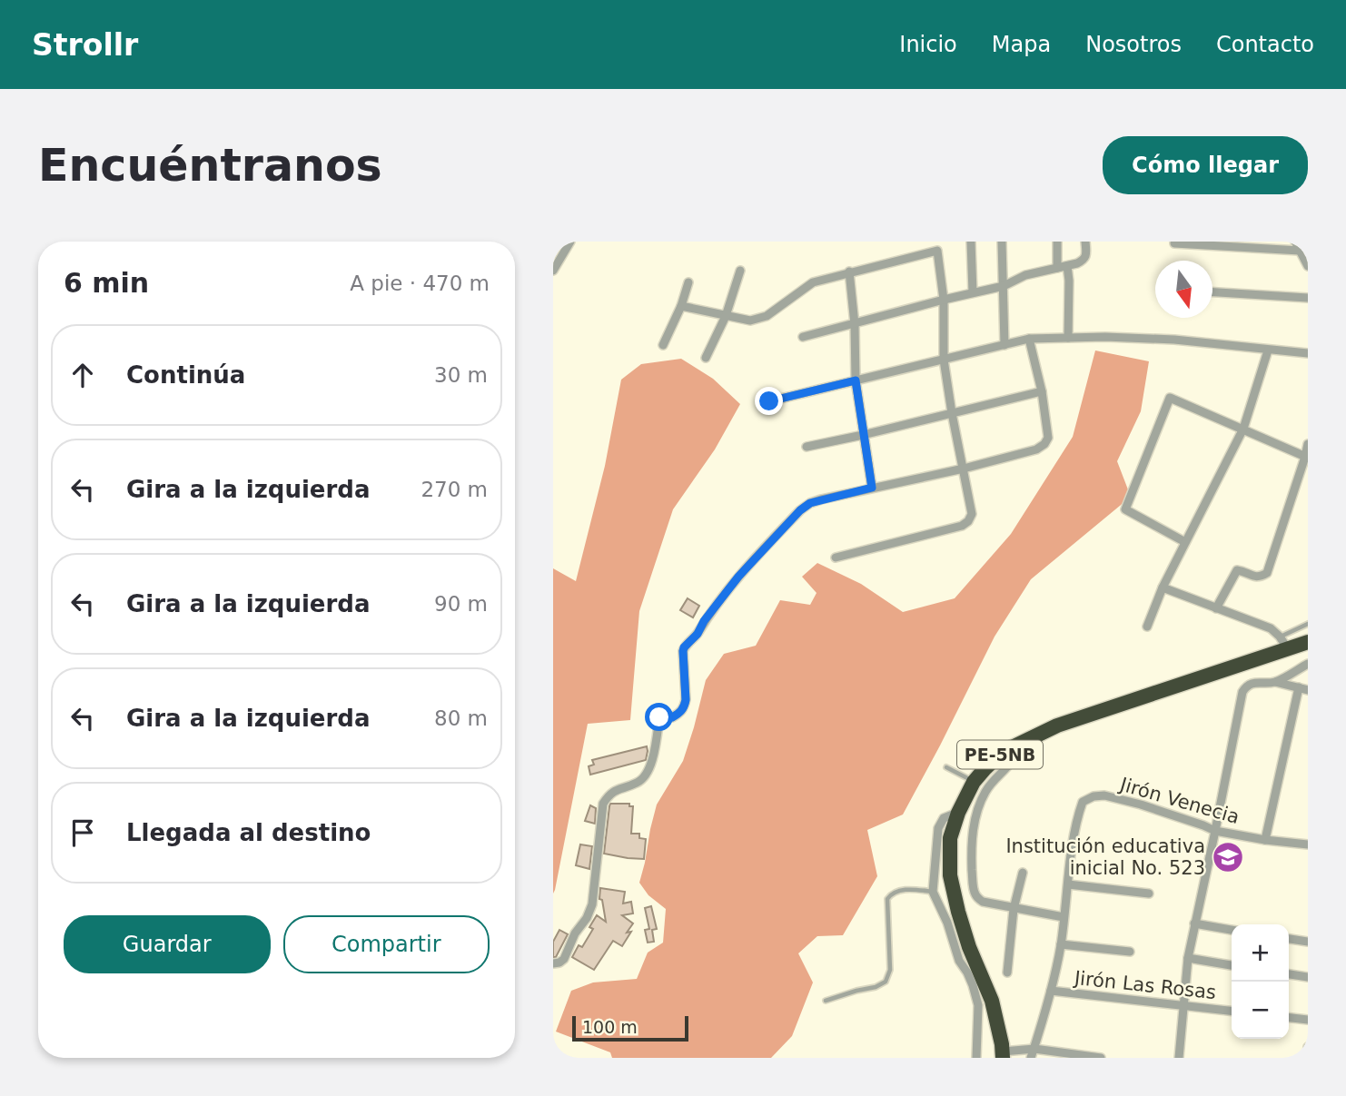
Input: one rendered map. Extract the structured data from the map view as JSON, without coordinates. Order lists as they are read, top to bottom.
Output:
{
  "streets": {
    "highway": ["PE-5NB"],
    "street": ["Jirón Venecia", "Jirón Las Rosas"]
  },
  "places": {
    "school or university": ["Institución educativa inicial No. 523"]
  },
  "scale_bar": "100 m",
  "north": "bottom",
  "page": {
    "header": "Strollr",
    "nav": [
      "Inicio",
      "Mapa",
      "Nosotros",
      "Contacto"
    ],
    "buttons": [
      "Cómo llegar",
      ["Guardar", "Compartir"]
    ],
    "title": "Encuéntranos",
    "heading": ["6 min", "A pie · 470 m"],
    "list": [
      ["Continúa", "30 m"],
      ["Gira a la izquierda", "270 m"],
      ["Gira a la izquierda", "90 m"],
      ["Gira a la izquierda", "80 m"],
      "Llegada al destino"
    ],
    "map_buttons": ["+", "−"],
    "scale": "100 m"
  }
}
